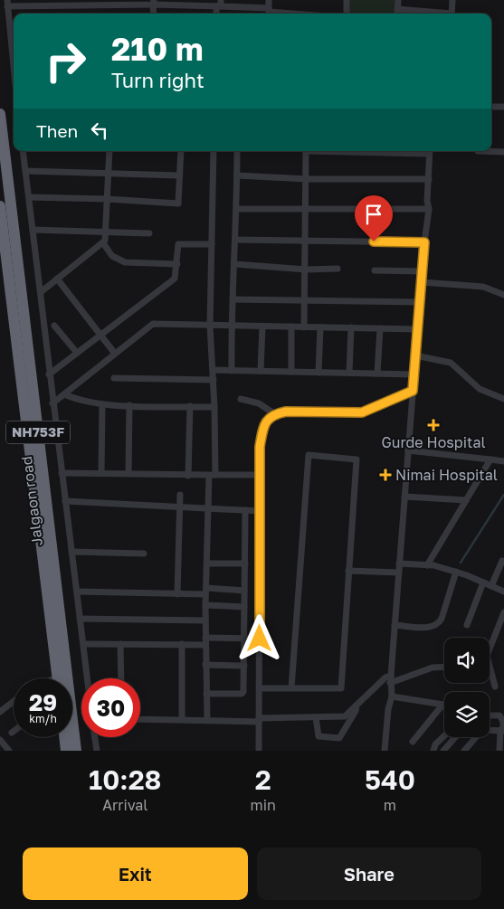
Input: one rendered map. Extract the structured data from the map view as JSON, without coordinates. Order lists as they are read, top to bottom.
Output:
{
  "streets": {
    "highway": ["NH753F", "Jalgaon road"]
  },
  "places": {
    "health": ["Gurde Hospital", "Nimai Hospital"]
  },
  "page": {
    "turn": ["210 m", "Turn right"],
    "then": "Then",
    "speed": "29 km/h",
    "limit": "30",
    "eta": [
      "10:28",
      "Arrival",
      "2",
      "min",
      "540",
      "m"
    ],
    "buttons": ["Exit", "Share"]
  }
}
